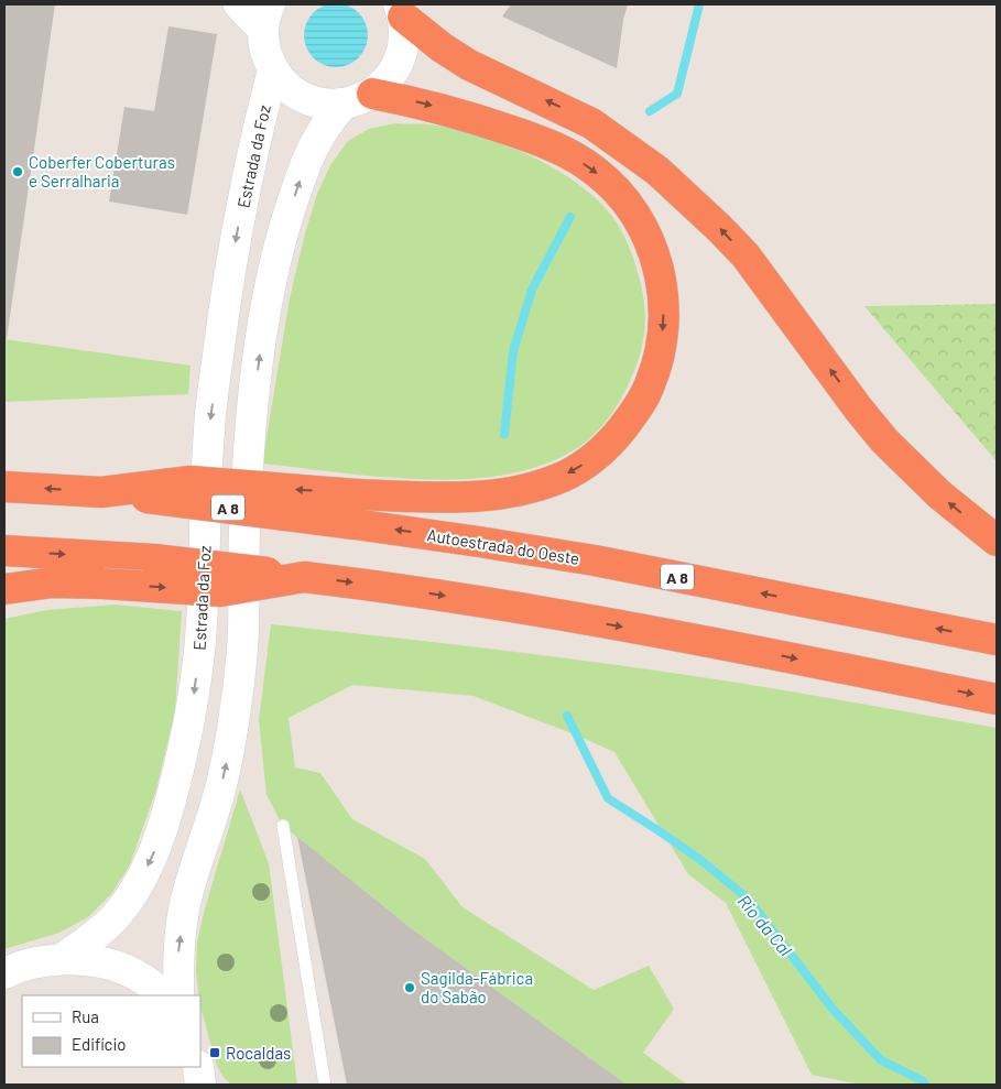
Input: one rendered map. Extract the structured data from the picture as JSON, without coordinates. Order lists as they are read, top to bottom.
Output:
{
  "streets": {
    "highway": ["A 8", "Autoestrada do Oeste"],
    "main road": ["Estrada da Foz"]
  },
  "water": ["Rio da Cal"],
  "places": {
    "other": ["Coberfer Coberturas e Serralharia", "Sagilda-Fábrica do Sabão"],
    "transit": ["Rocaldas"]
  },
  "legend": ["Rua", "Edifício"]
}
